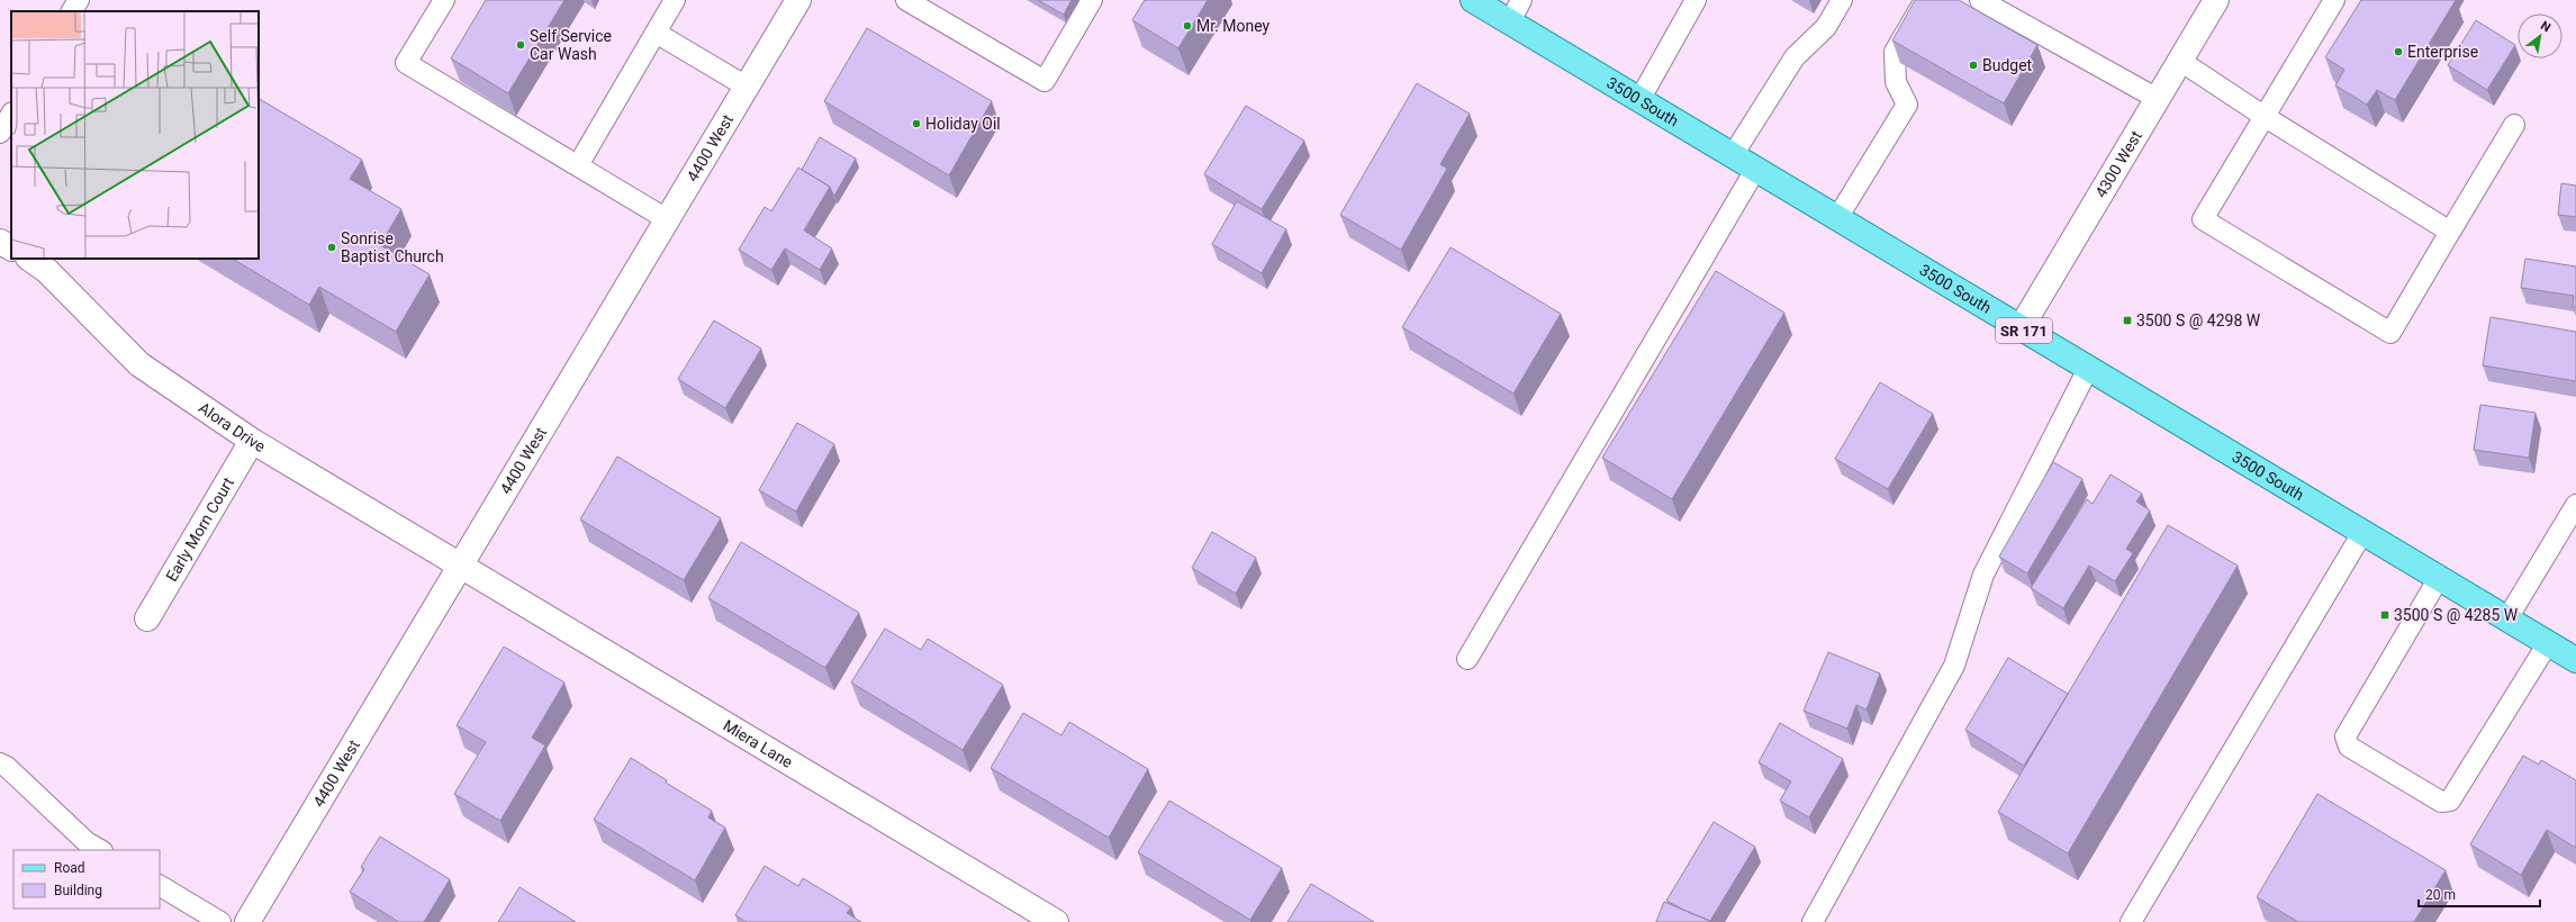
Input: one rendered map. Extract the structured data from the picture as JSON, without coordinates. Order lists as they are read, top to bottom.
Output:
{
  "streets": {
    "main road": ["3500 South", "SR 171"],
    "street": [
      "4400 West",
      "4300 West",
      "Alora Drive",
      "Early Morn Court",
      "Miera Lane"
    ]
  },
  "crossings": [
    ["3500 South", "4300 West"],
    ["4400 West", "Alora Drive"],
    ["4400 West", "Miera Lane"],
    ["Alora Drive", "Early Morn Court"],
    ["Alora Drive", "Miera Lane"]
  ],
  "places": {
    "other": [
      "Mr. Money",
      "Self Service Car Wash",
      "Enterprise",
      "Budget",
      "Holiday Oil",
      "Sonrise Baptist Church"
    ],
    "transit": ["3500 S @ 4298 W", "3500 S @ 4285 W"]
  },
  "legend": ["Road", "Building"],
  "scale_bar": "20 m",
  "north": "top right"
}
